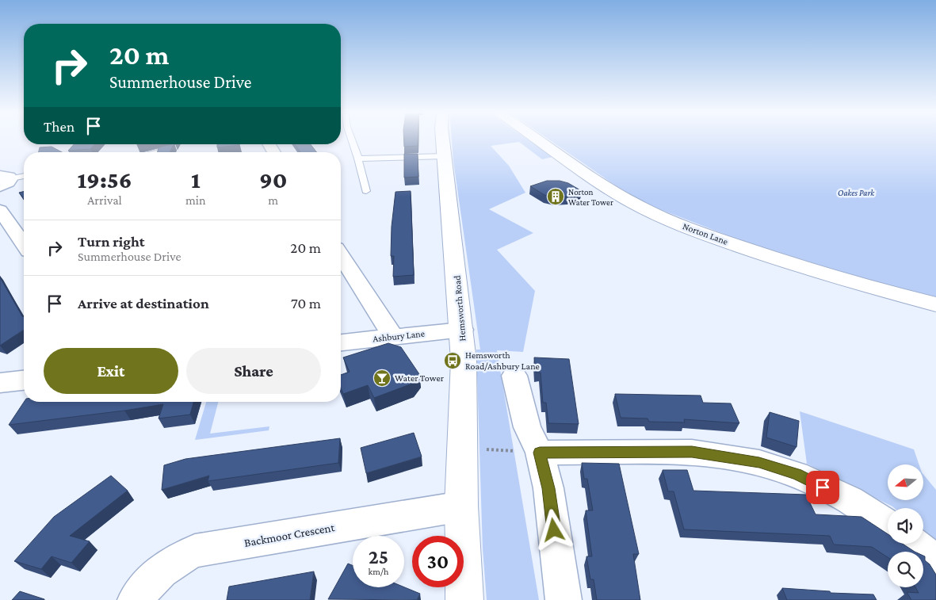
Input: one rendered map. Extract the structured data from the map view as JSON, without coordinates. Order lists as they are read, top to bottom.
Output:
{
  "streets": {
    "street": [
      "Norton Lane",
      "Hemsworth Road",
      "Ashbury Lane",
      "Backmoor Crescent"
    ]
  },
  "crossings": [
    ["Hemsworth Road", "Ashbury Lane"],
    ["Hemsworth Road", "Backmoor Crescent"]
  ],
  "parks": ["Oakes Park"],
  "places": {
    "building": ["Norton Water Tower"],
    "bus stop": ["Hemsworth Road/Ashbury Lane"],
    "bar": ["Water Tower"]
  },
  "north": "left",
  "page": {
    "turn": ["20 m", "Summerhouse Drive"],
    "then": "Then",
    "eta": [
      "19:56",
      "Arrival",
      "1",
      "min",
      "90",
      "m"
    ],
    "list": [
      {
        "name": "Turn right",
        "note": "Summerhouse Drive",
        "value": "20 m"
      },
      {
        "name": "Arrive at destination",
        "value": "70 m"
      }
    ],
    "buttons": ["Exit", "Share"],
    "speed": "25 km/h",
    "limit": "30"
  }
}
